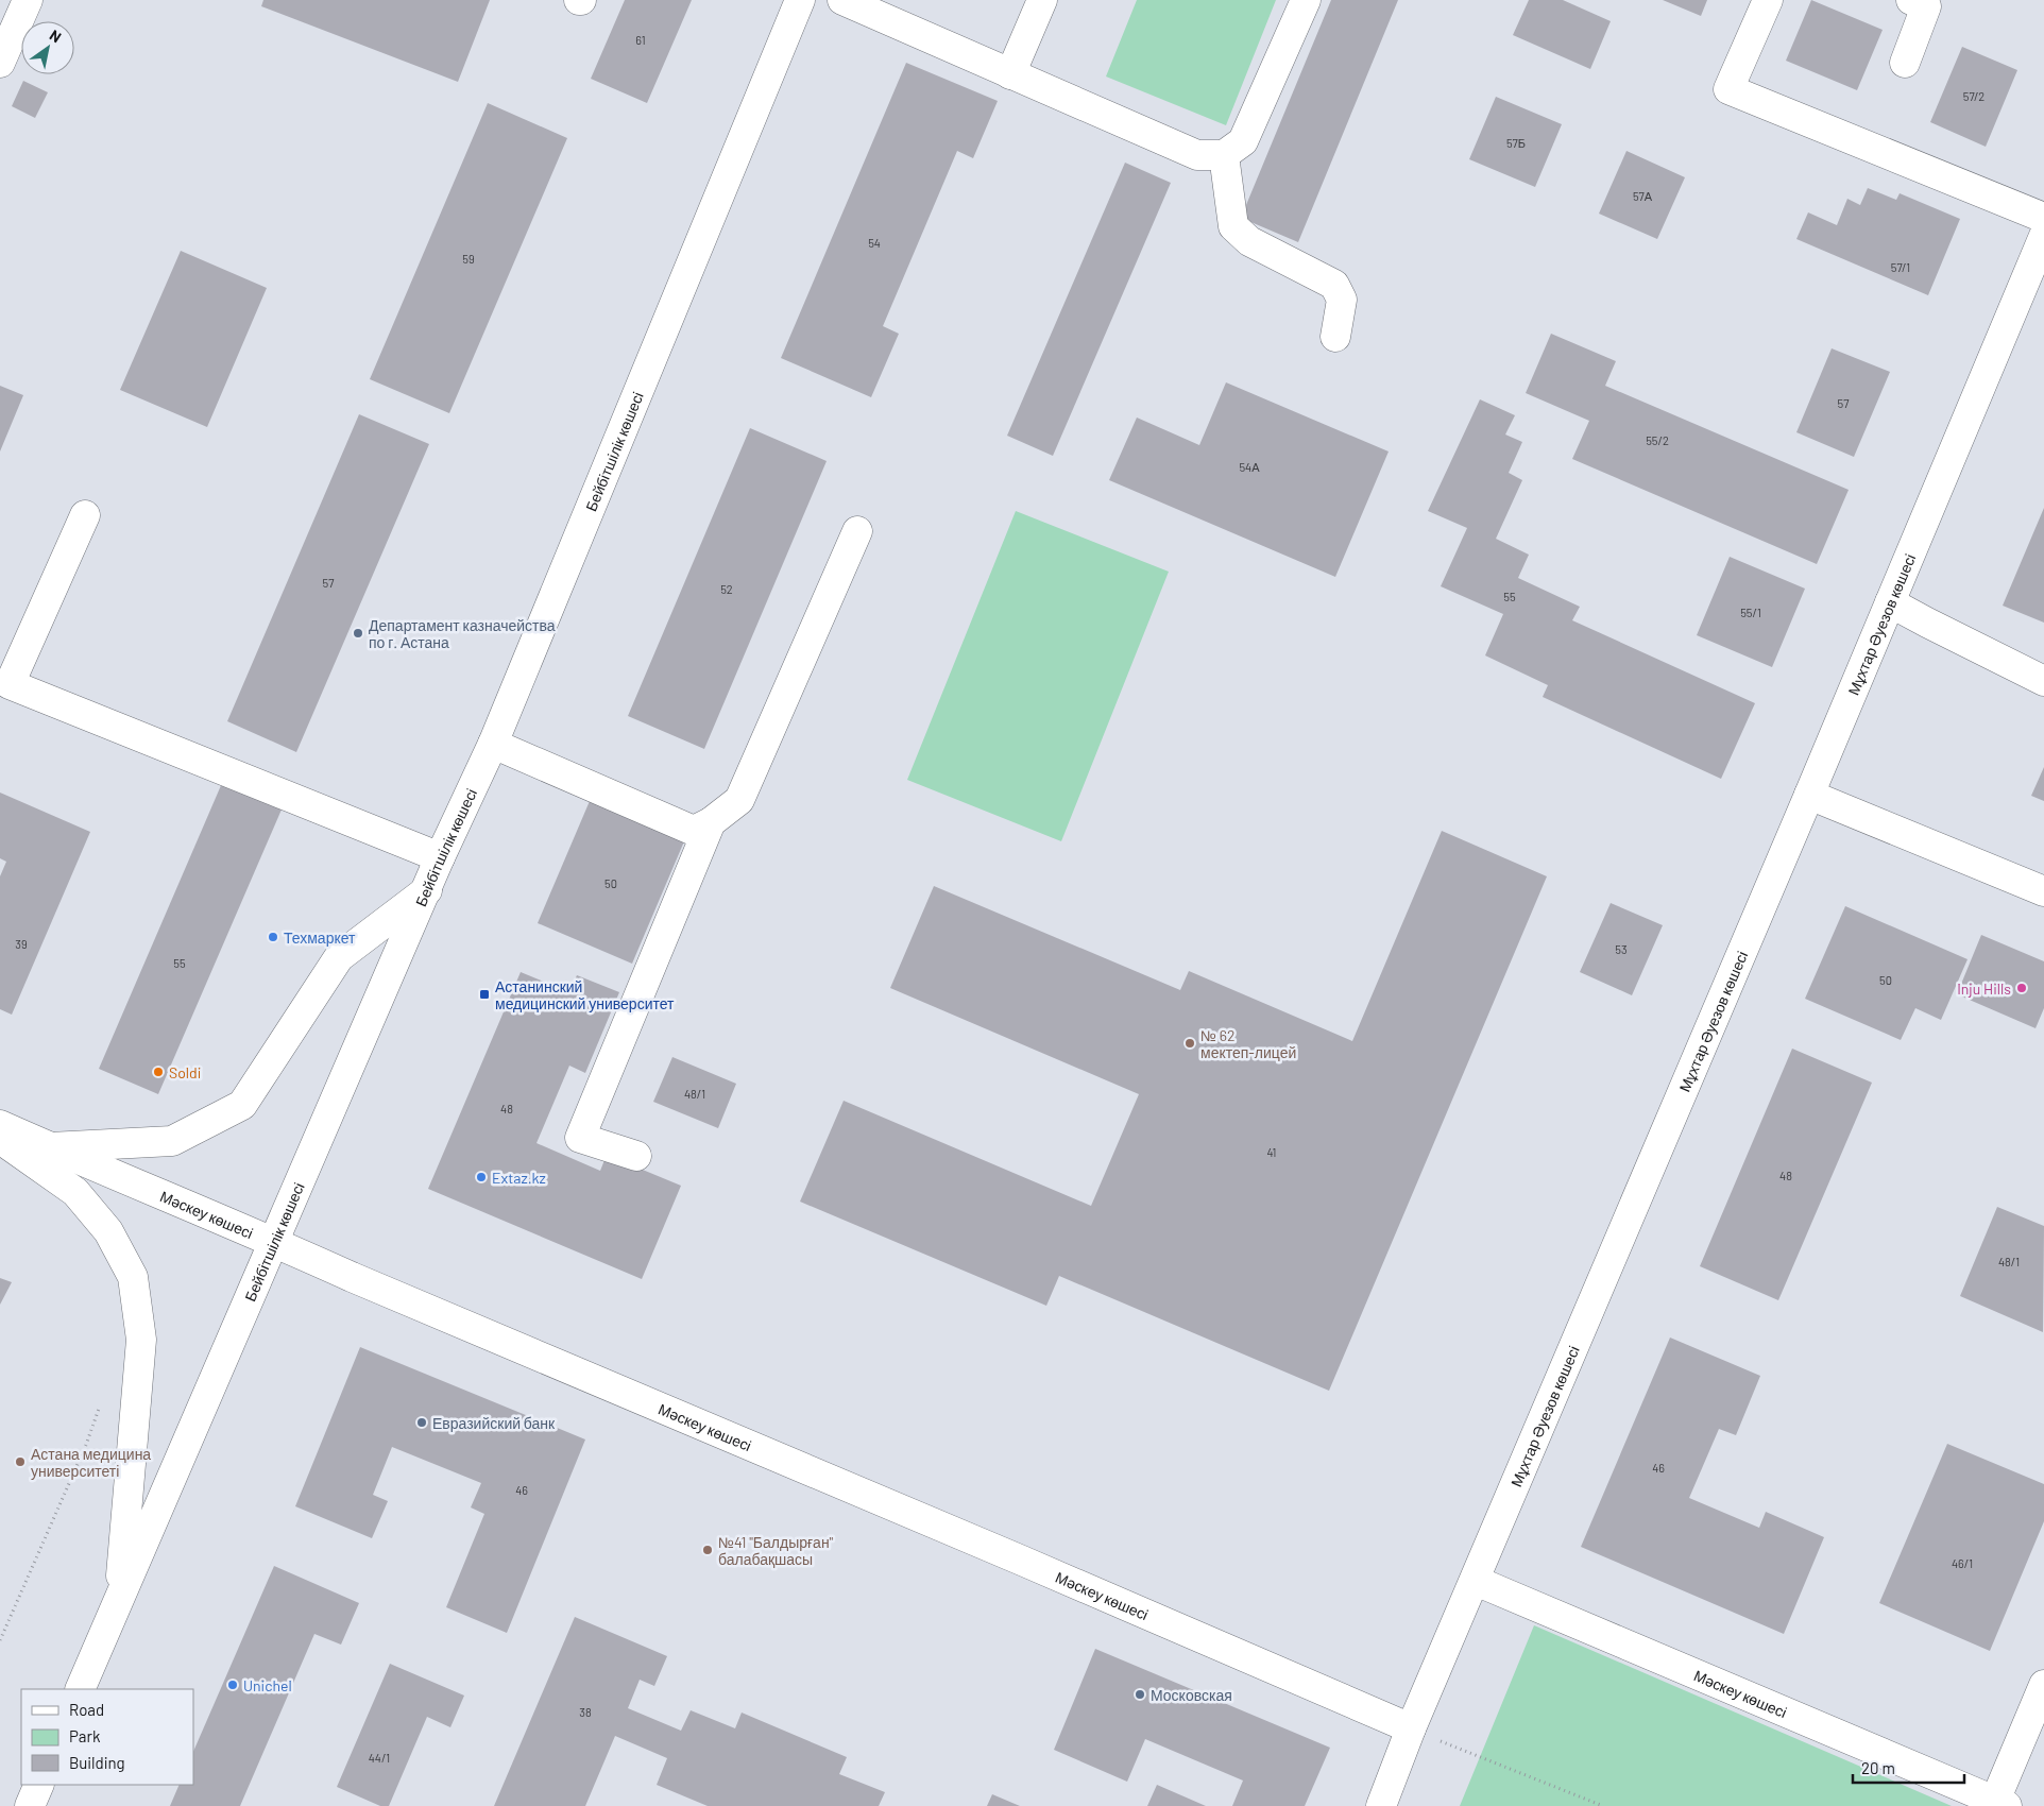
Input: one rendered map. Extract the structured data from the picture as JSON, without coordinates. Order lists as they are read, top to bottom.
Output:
{
  "streets": {
    "street": ["Бейбітшілік көшесі", "Мұхтар Әуезов көшесі", "Мәскеу көшесі"]
  },
  "crossings": [
    ["Бейбітшілік көшесі", "Мәскеу көшесі"],
    ["Мұхтар Әуезов көшесі", "Мәскеу көшесі"]
  ],
  "places": {
    "other": [
      "Департамент казначейства по г. Астана",
      "Техмаркет",
      "Inju Hills",
      "№ 62 мектеп-лицей",
      "Soldi",
      "Extaz.kz",
      "Евразийский банк",
      "Астана медицина университеті",
      "№41 \"Балдырған\" балабақшасы",
      "Unichel",
      "Московская"
    ],
    "transit": ["Астанинский медицинский университет"]
  },
  "house_numbers": [
    "61",
    "57/2",
    "57Б",
    "57А",
    "54",
    "59",
    "57/1",
    "57",
    "55/2",
    "54А",
    "57",
    "52",
    "55",
    "55/1",
    "50",
    "39",
    "53",
    "55",
    "50",
    "48/1",
    "48",
    "41",
    "48",
    "48/1",
    "46",
    "46",
    "46/1",
    "38",
    "44/1"
  ],
  "legend": ["Road", "Park", "Building"],
  "scale_bar": "20 m",
  "north": "top right"
}
